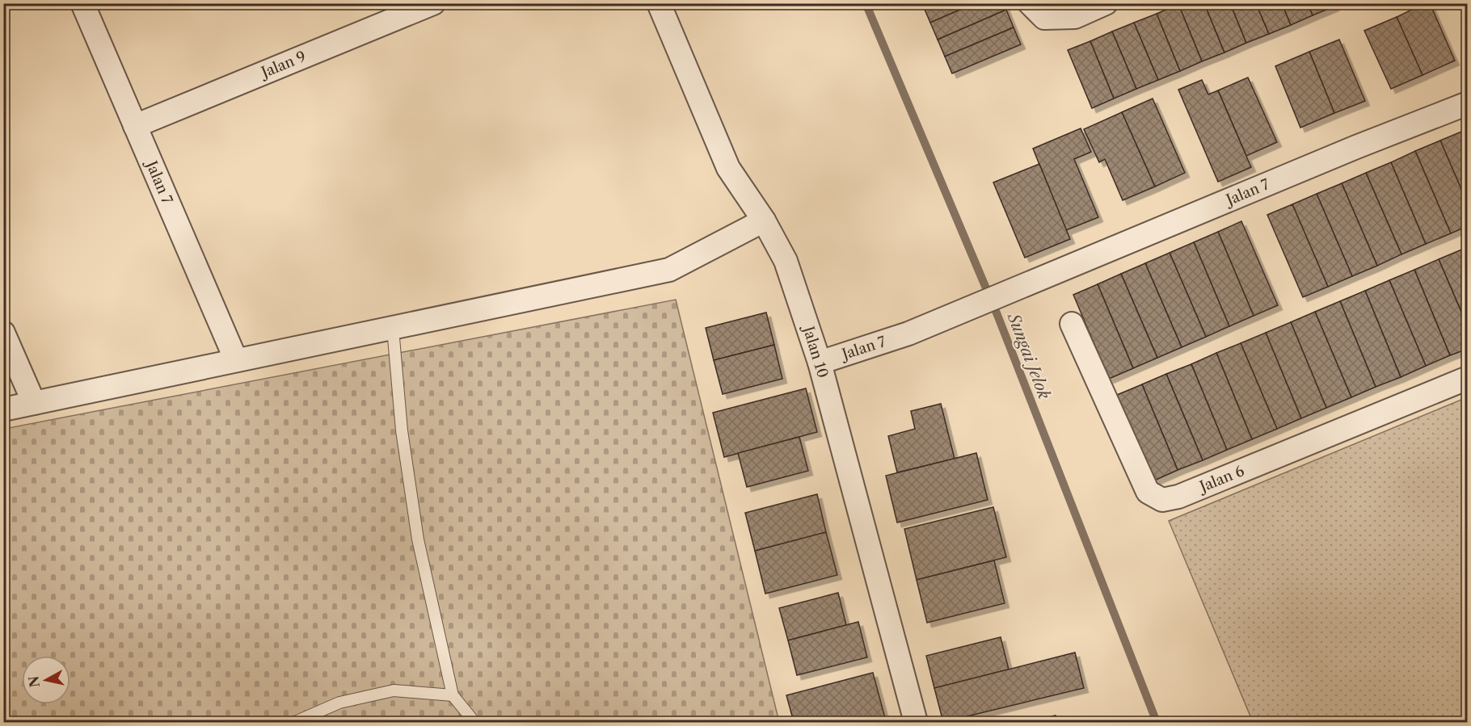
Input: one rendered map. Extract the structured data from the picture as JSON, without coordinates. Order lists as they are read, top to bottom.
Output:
{
  "streets": {
    "street": [
      "Jalan 9",
      "Jalan 7",
      "Jalan 10",
      "Jalan 6"
    ]
  },
  "crossings": [
    ["Jalan 9", "Jalan 7"],
    ["Jalan 7", "Jalan 10"]
  ],
  "water": ["Sungai Jelok"],
  "north": "left"
}
